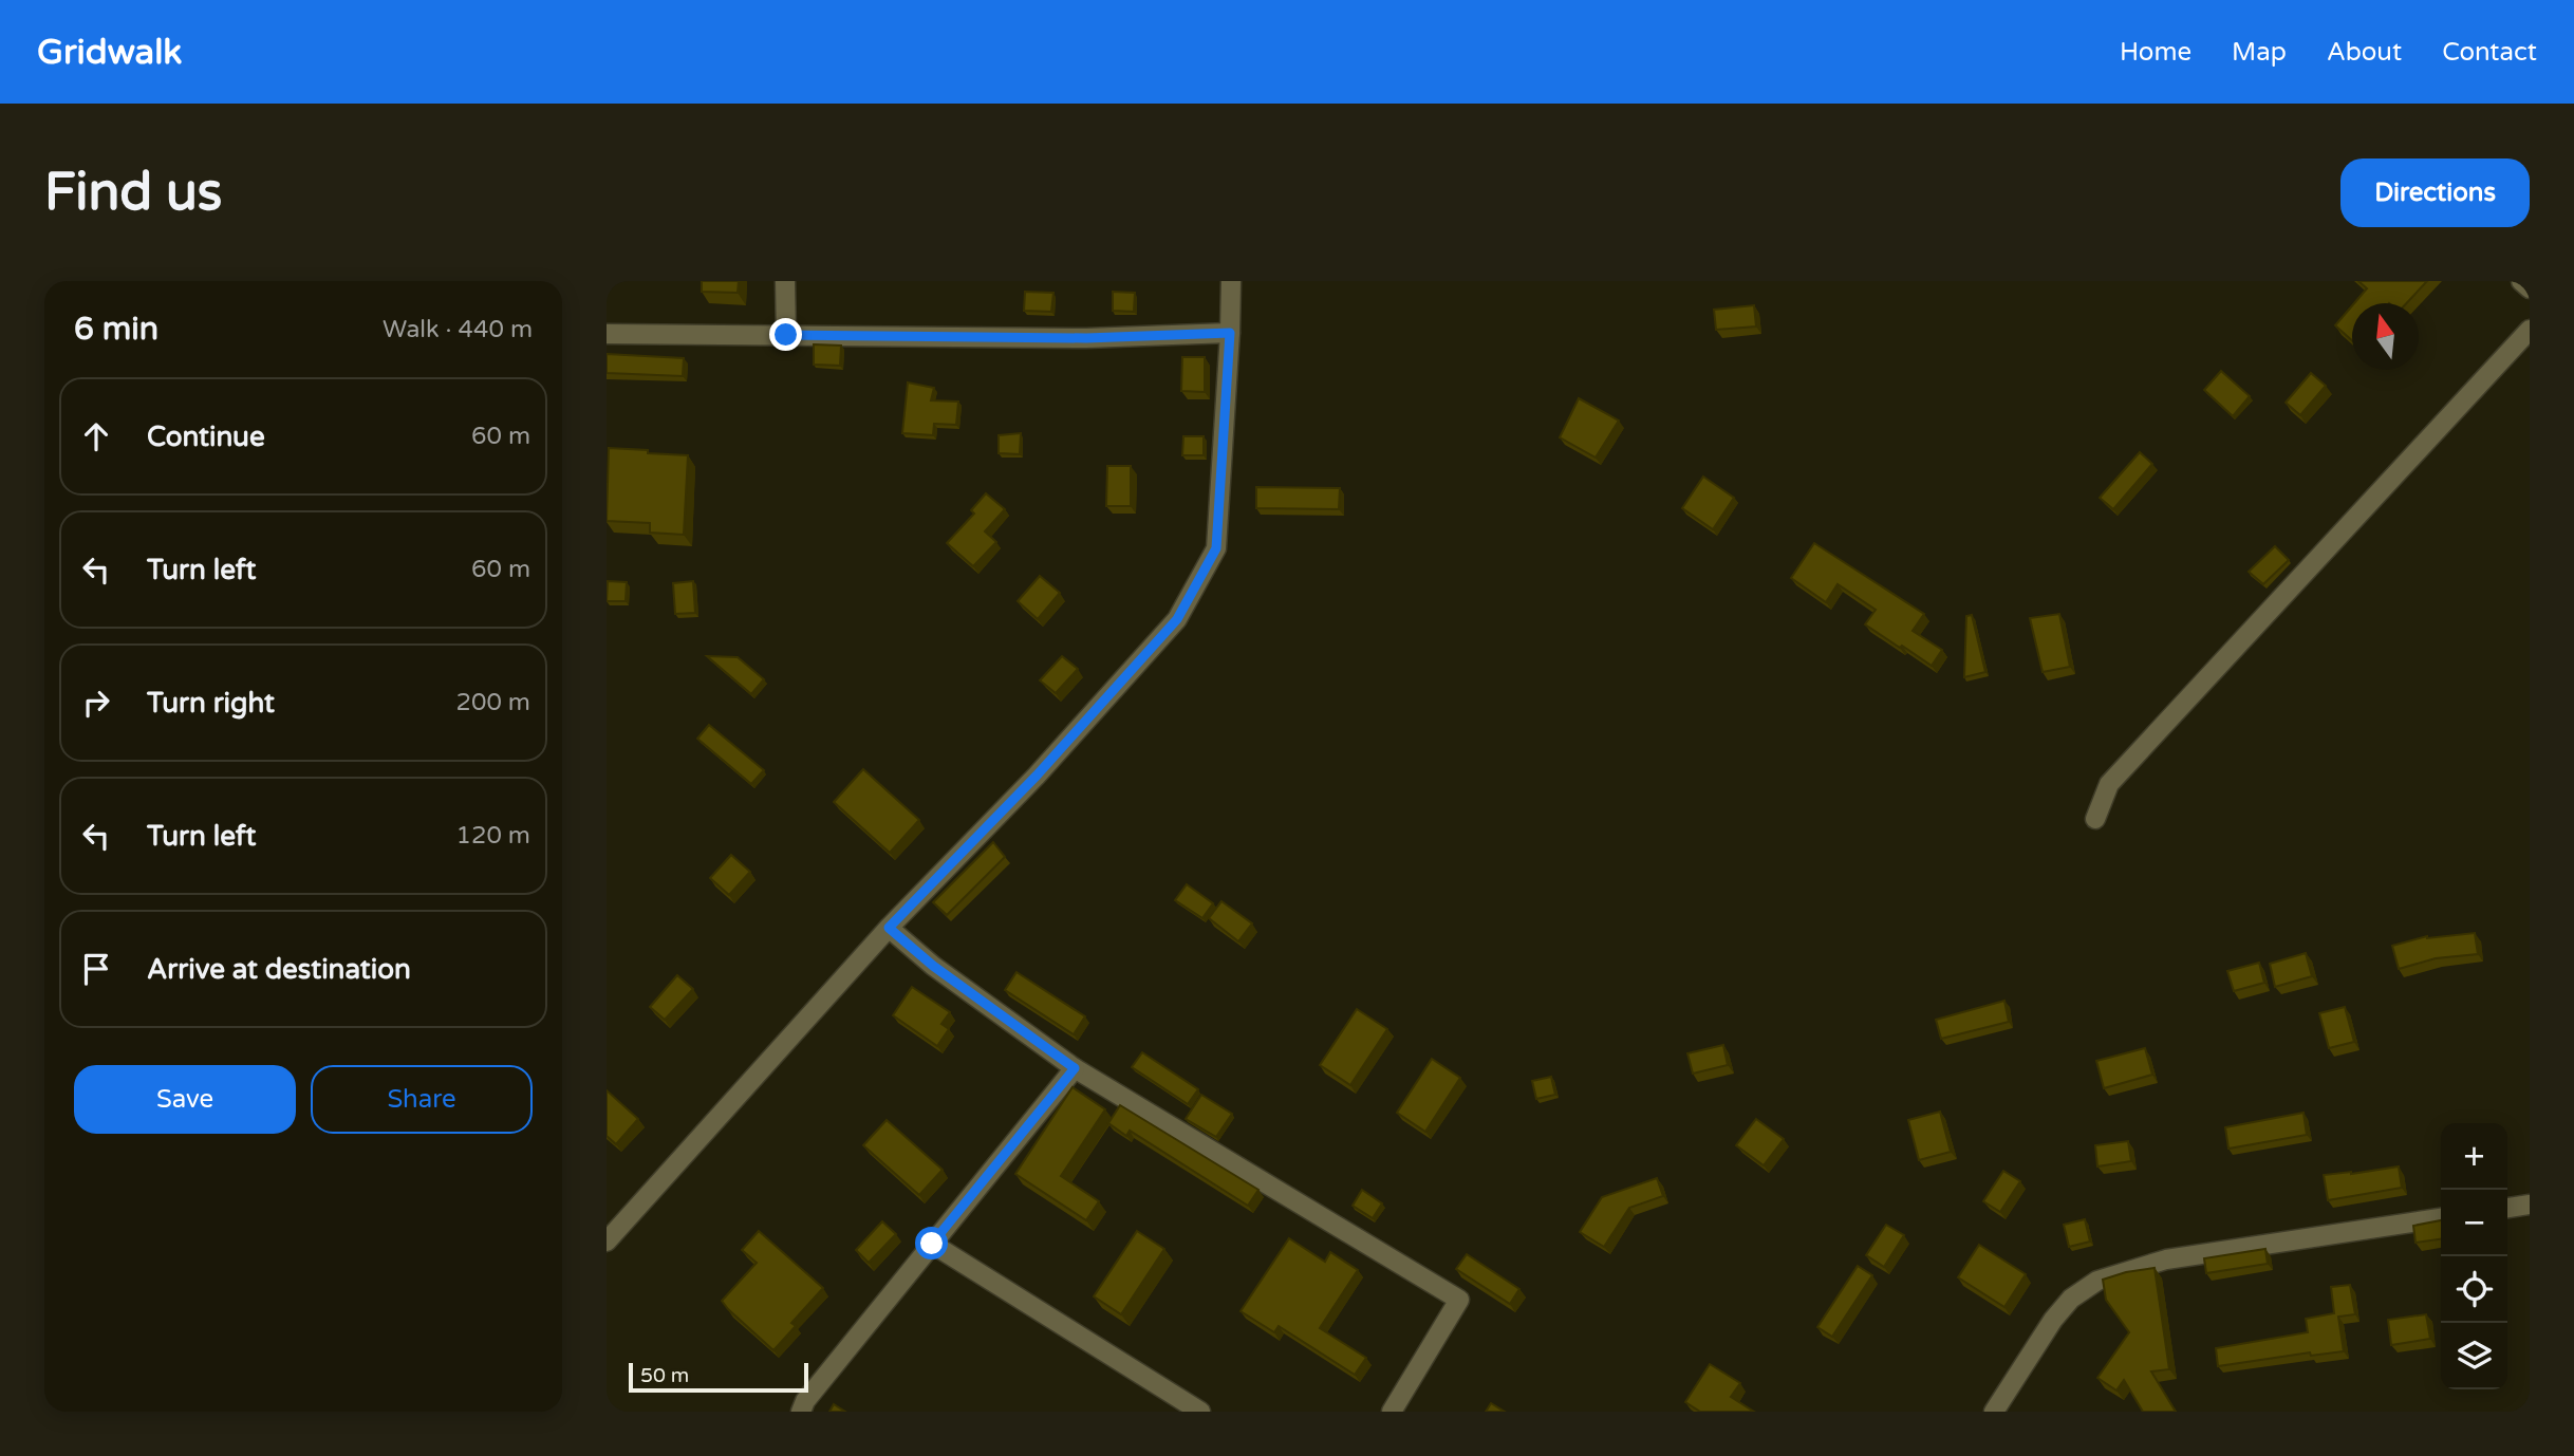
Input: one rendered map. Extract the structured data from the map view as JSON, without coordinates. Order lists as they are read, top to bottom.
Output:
{
  "scale_bar": "50 m",
  "north": "top",
  "page": {
    "header": "Gridwalk",
    "nav": [
      "Home",
      "Map",
      "About",
      "Contact"
    ],
    "buttons": [
      "Directions",
      ["Save", "Share"]
    ],
    "title": "Find us",
    "heading": ["6 min", "Walk · 440 m"],
    "list": [
      ["Continue", "60 m"],
      ["Turn left", "60 m"],
      ["Turn right", "200 m"],
      ["Turn left", "120 m"],
      "Arrive at destination"
    ],
    "map_buttons": ["+", "−"],
    "scale": "50 m"
  }
}
